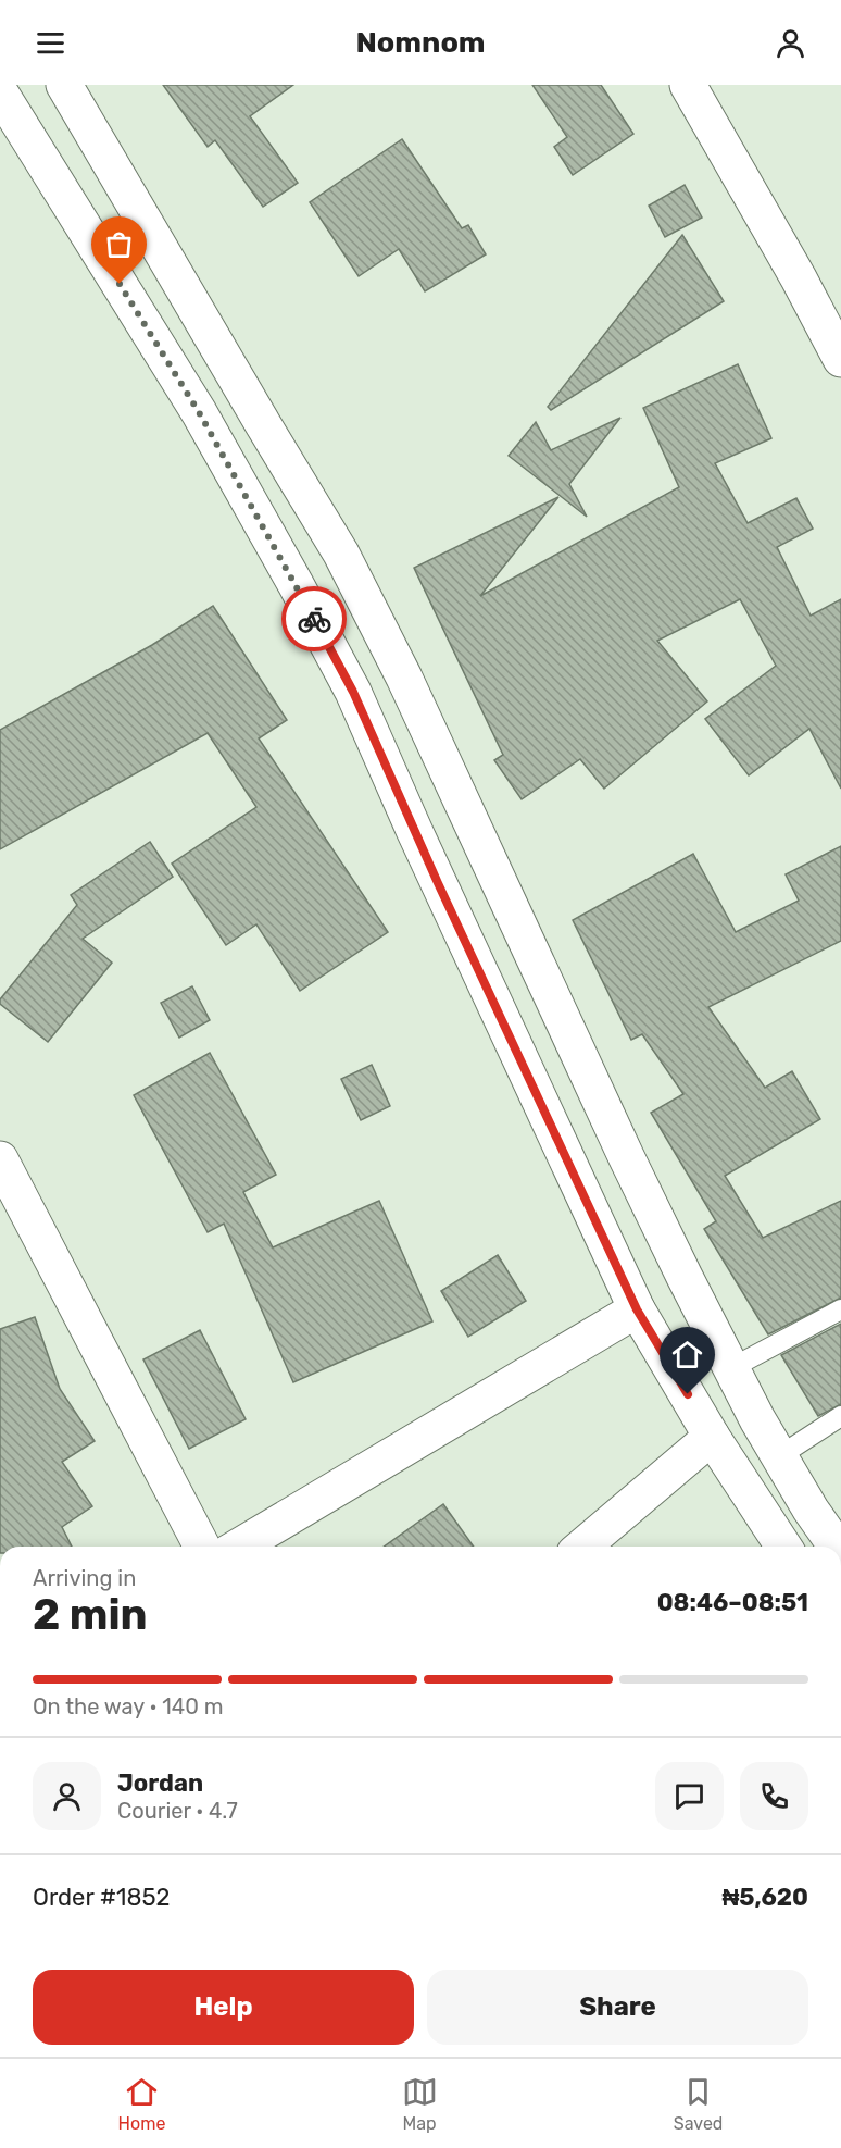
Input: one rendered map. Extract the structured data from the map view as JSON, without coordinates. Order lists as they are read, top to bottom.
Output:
{
  "page": {
    "header": "Nomnom",
    "heading": ["2 min", "Arriving in", "08:46–08:51"],
    "panel": [
      "Jordan",
      "Courier · 4.7",
      "Order #1852",
      "₦5,620"
    ],
    "bar": "On the way · 140 m",
    "buttons": ["Help", "Share"],
    "tabs": ["Home", "Map", "Saved"]
  }
}
